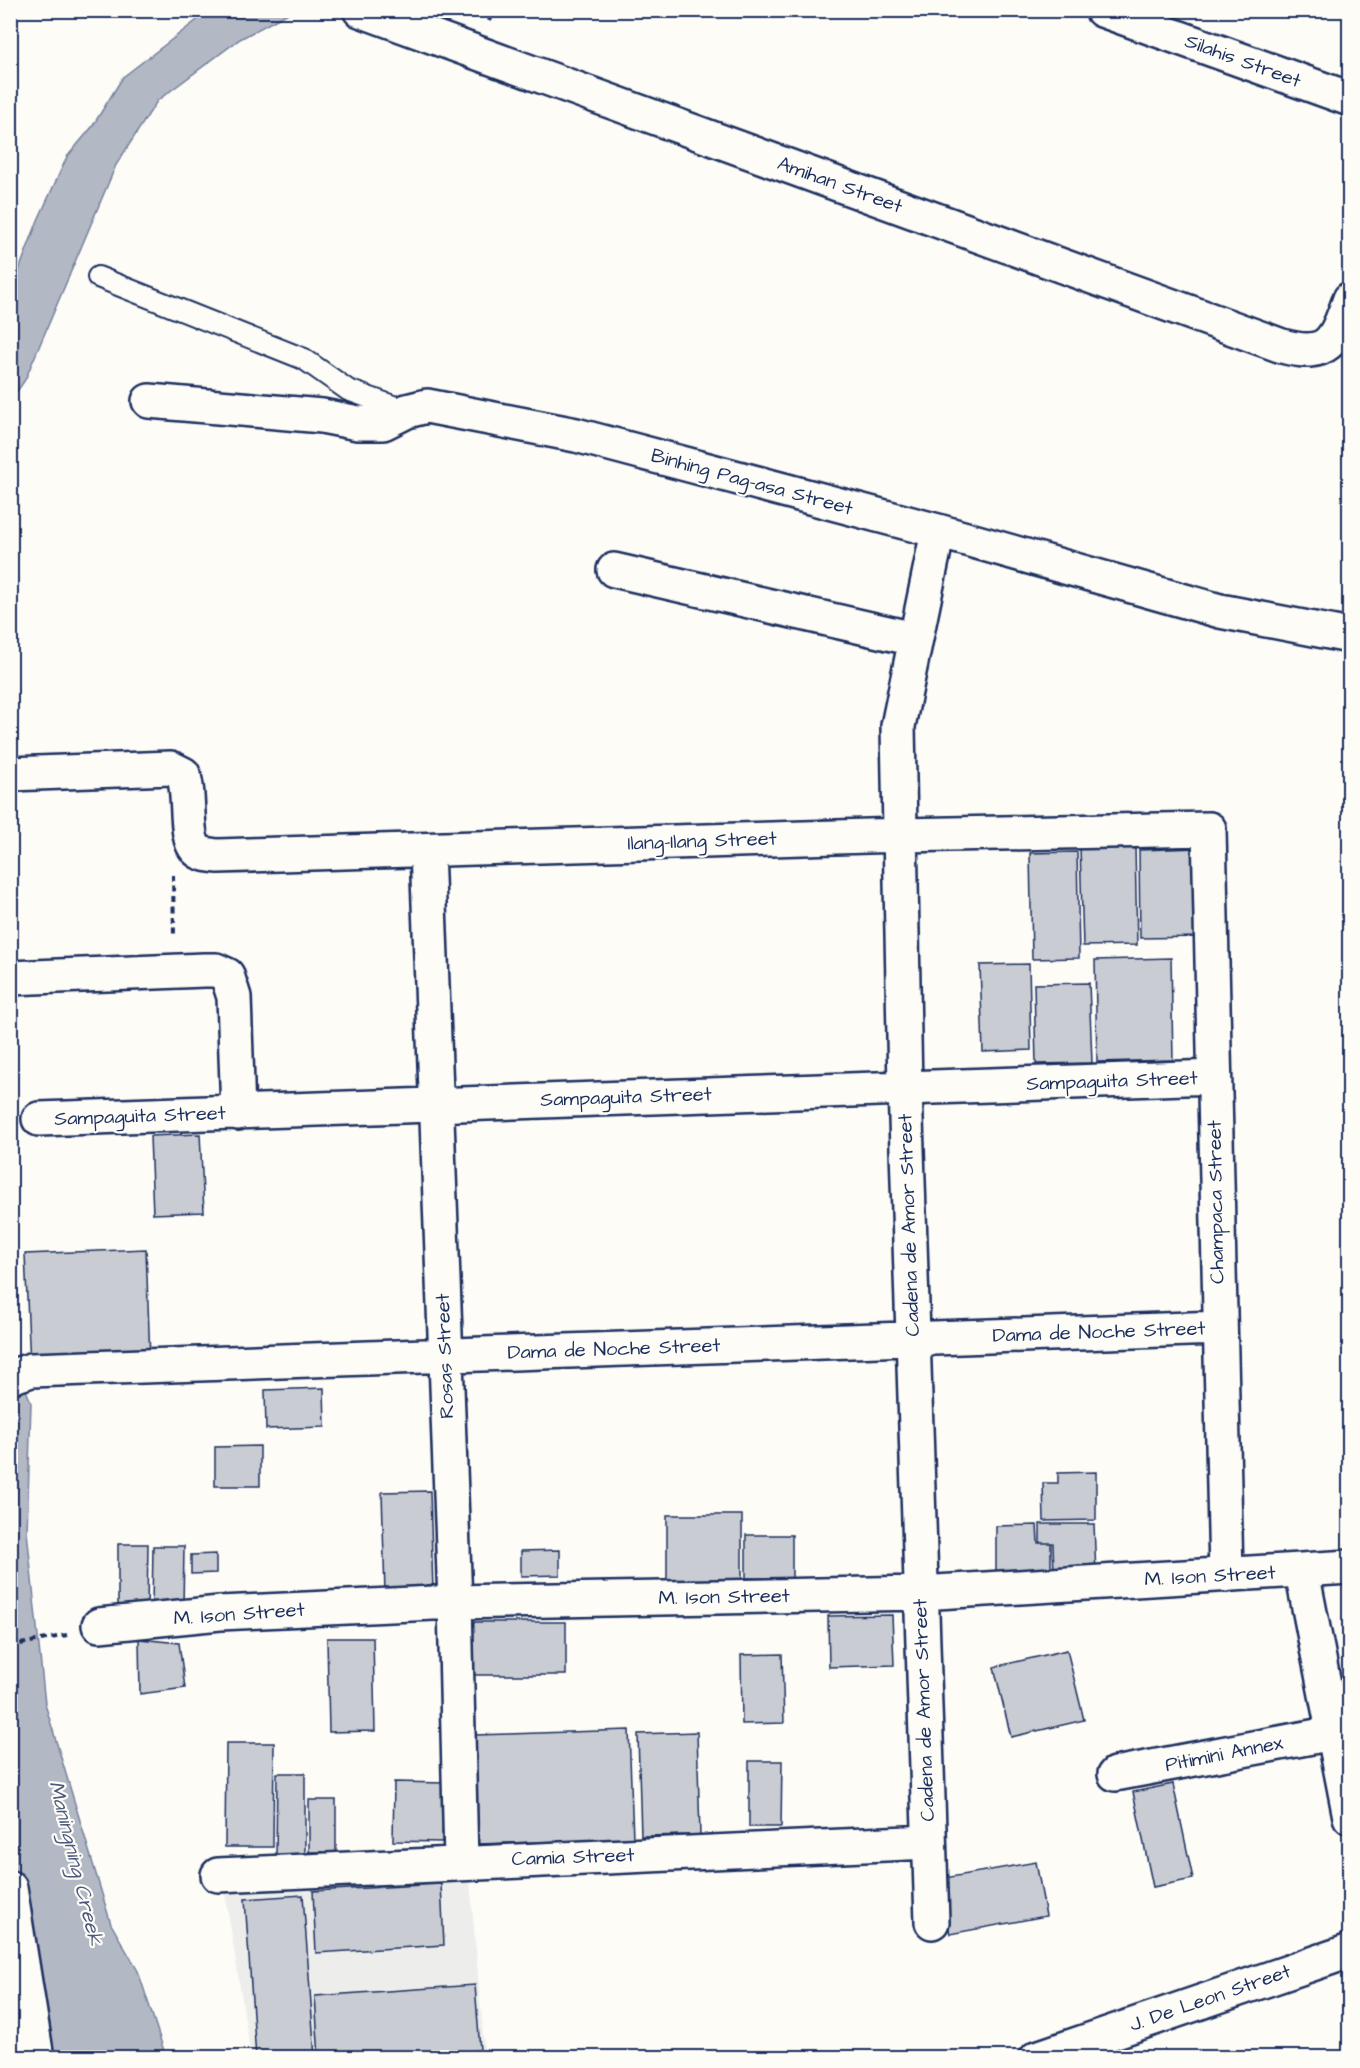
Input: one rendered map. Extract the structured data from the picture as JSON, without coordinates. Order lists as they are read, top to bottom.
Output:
{
  "streets": {
    "street": [
      "Silahis Street",
      "Amihan Street",
      "Binhing Pag-asa Street",
      "Ilang-Ilang Street",
      "Sampaguita Street",
      "Champaca Street",
      "Cadena de Amor Street",
      "Dama de Noche Street",
      "Rosas Street",
      "M. Ison Street",
      "Pitimini Annex",
      "Camia Street",
      "J. De Leon Street"
    ]
  },
  "crossings": [
    ["Binhing Pag-asa Street", "Cadena de Amor Street"],
    ["Ilang-Ilang Street", "Champaca Street"],
    ["Ilang-Ilang Street", "Cadena de Amor Street"],
    ["Ilang-Ilang Street", "Rosas Street"],
    ["Sampaguita Street", "Champaca Street"],
    ["Sampaguita Street", "Cadena de Amor Street"],
    ["Sampaguita Street", "Rosas Street"],
    ["Champaca Street", "Dama de Noche Street"],
    ["Champaca Street", "M. Ison Street"],
    ["Cadena de Amor Street", "Dama de Noche Street"],
    ["Cadena de Amor Street", "M. Ison Street"],
    ["Cadena de Amor Street", "Camia Street"],
    ["Dama de Noche Street", "Rosas Street"],
    ["Rosas Street", "M. Ison Street"],
    ["Rosas Street", "Camia Street"]
  ],
  "water": ["Maningning Creek"]
}
